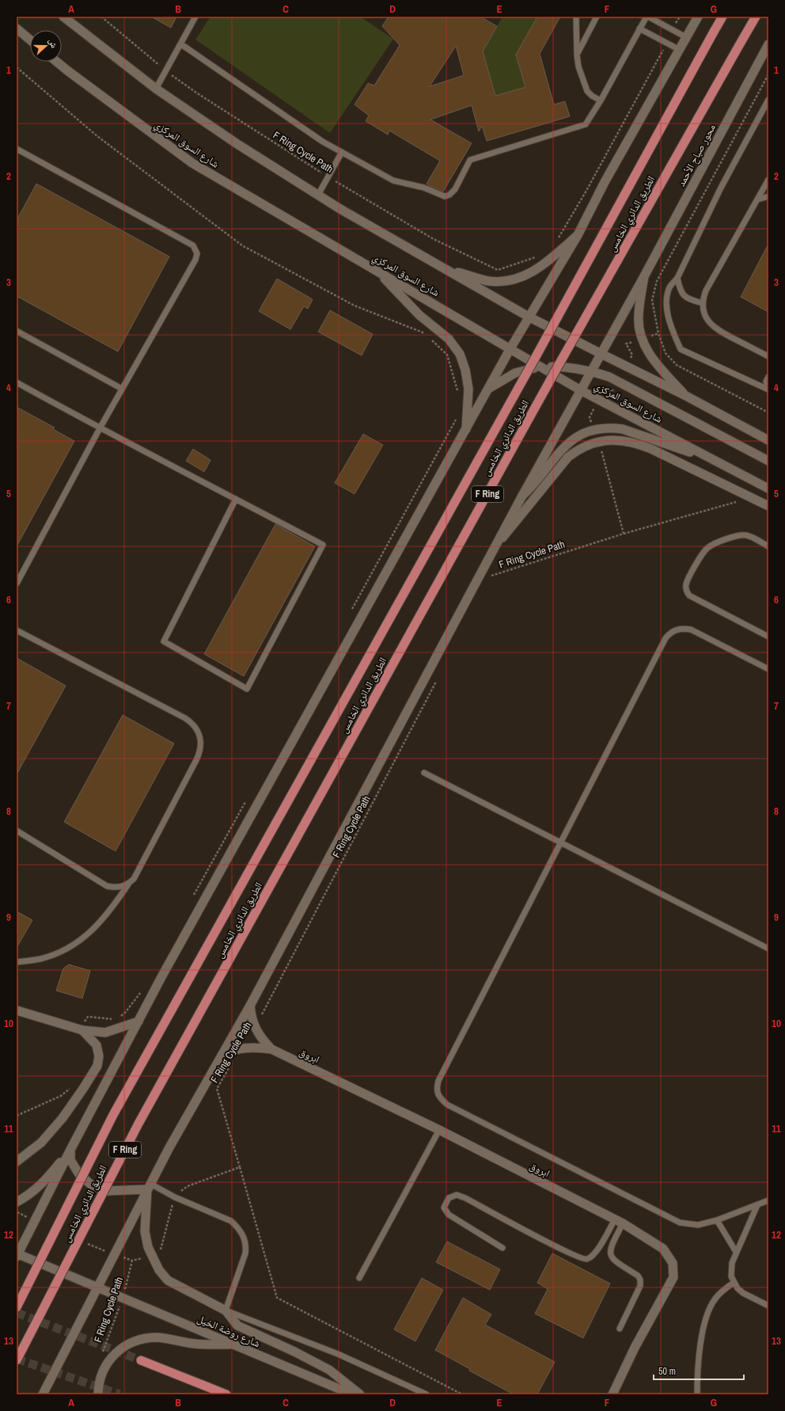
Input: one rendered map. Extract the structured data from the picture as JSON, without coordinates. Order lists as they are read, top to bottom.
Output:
{
  "streets": {
    "highway": ["الطريق الدائري الخامس", "F Ring"],
    "street": [
      "شارع السوق المركزي",
      "محور صباح الأحمد",
      "ابروق",
      "شارع روضة الخيل"
    ],
    "path": ["F Ring Cycle Path"]
  },
  "crossings": [
    ["F Ring Cycle Path", "ابروق"],
    ["F Ring Cycle Path", "شارع روضة الخيل"]
  ],
  "scale_bar": "50 m",
  "north": "right",
  "grid": {
    "columns": [
      "A",
      "B",
      "C",
      "D",
      "E",
      "F",
      "G"
    ],
    "rows": [
      "1",
      "2",
      "3",
      "4",
      "5",
      "6",
      "7",
      "8",
      "9",
      "10",
      "11",
      "12",
      "13"
    ]
  }
}
